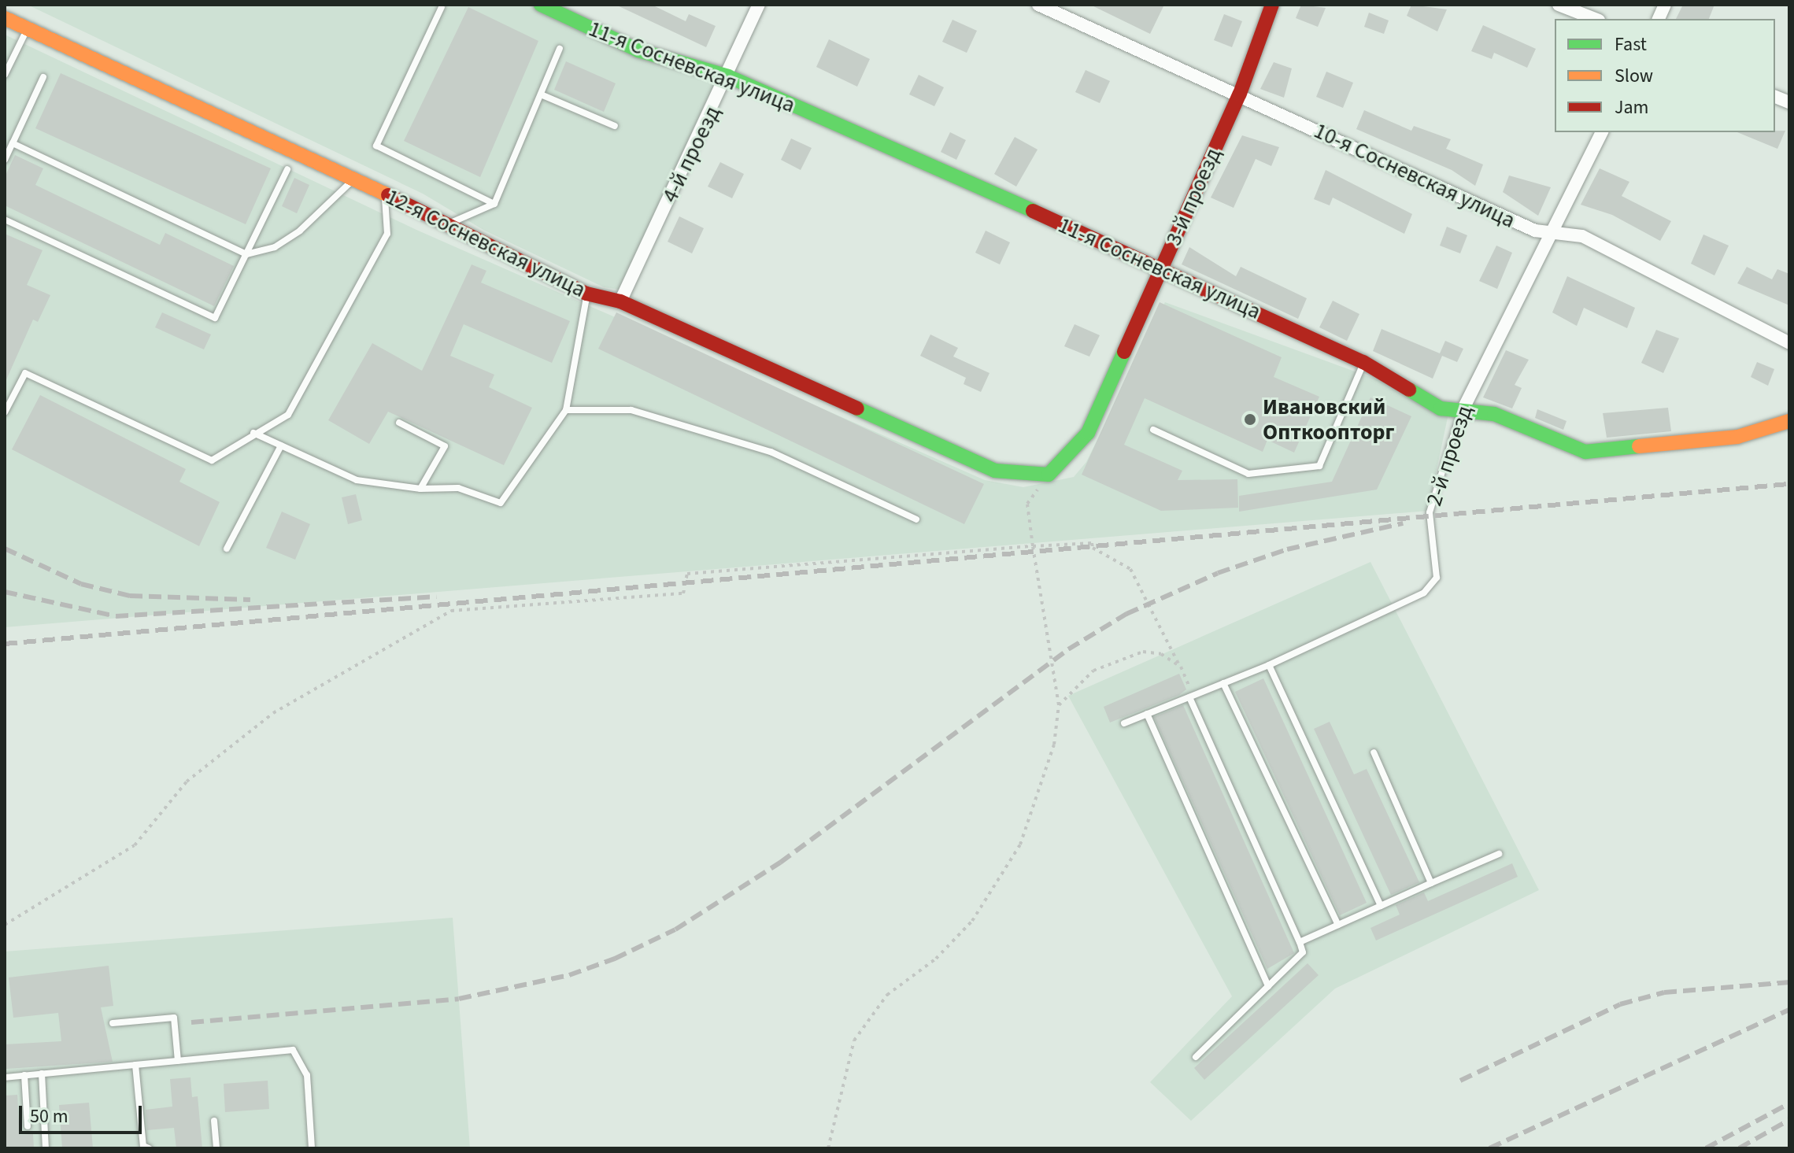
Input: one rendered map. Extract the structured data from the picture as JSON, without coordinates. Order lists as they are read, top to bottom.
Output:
{
  "streets": {
    "street": [
      "11-я Сосневская улица",
      "4-й проезд",
      "10-я Сосневская улица",
      "3-й проезд",
      "12-я Сосневская улица",
      "2-й проезд"
    ]
  },
  "crossings": [
    ["11-я Сосневская улица", "4-й проезд"],
    ["11-я Сосневская улица", "3-й проезд"],
    ["11-я Сосневская улица", "2-й проезд"],
    ["4-й проезд", "12-я Сосневская улица"],
    ["10-я Сосневская улица", "3-й проезд"],
    ["10-я Сосневская улица", "2-й проезд"],
    ["3-й проезд", "12-я Сосневская улица"]
  ],
  "places": ["Ивановский Опткоопторг"],
  "legend": ["Fast", "Slow", "Jam"],
  "scale_bar": "50 m"
}
